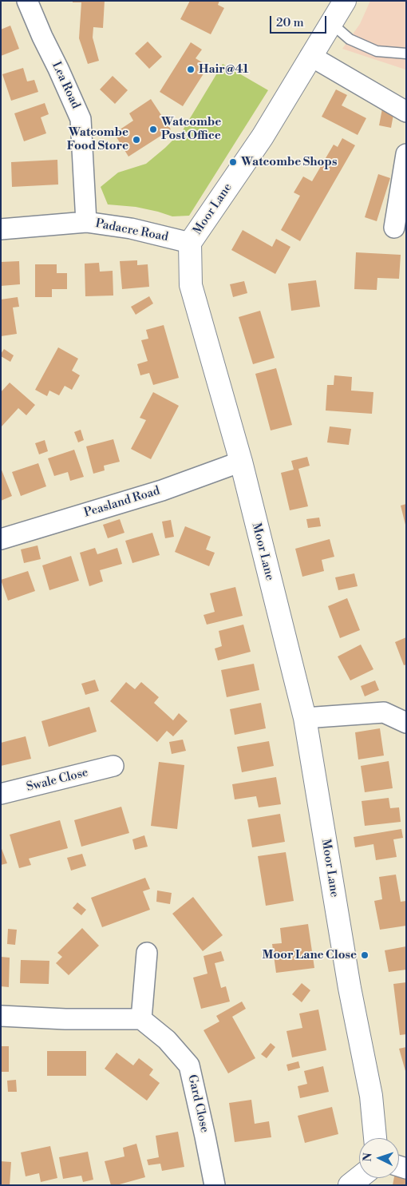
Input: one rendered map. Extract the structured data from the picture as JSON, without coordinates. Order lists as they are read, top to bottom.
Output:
{
  "streets": {
    "street": [
      "Lea Road",
      "Moor Lane",
      "Padacre Road",
      "Peasland Road",
      "Swale Close",
      "Gard Close"
    ]
  },
  "crossings": [
    ["Lea Road", "Padacre Road"],
    ["Moor Lane", "Padacre Road"],
    ["Moor Lane", "Peasland Road"]
  ],
  "places": [
    "Hair@41",
    "Watcombe Post Office",
    "Watcombe Food Store",
    "Watcombe Shops",
    "Moor Lane Close"
  ],
  "scale_bar": "20 m",
  "north": "left"
}
